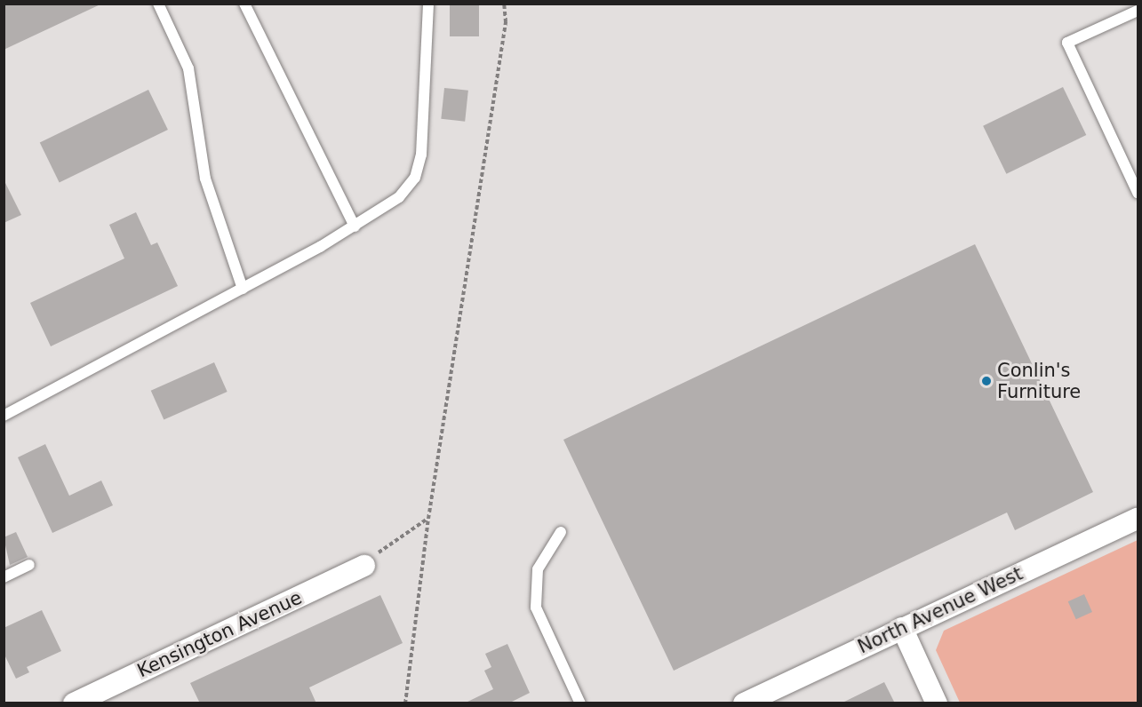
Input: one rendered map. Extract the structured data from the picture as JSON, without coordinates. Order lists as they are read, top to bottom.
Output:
{
  "streets": {
    "street": ["North Avenue West", "Kensington Avenue"]
  },
  "places": ["Conlin's Furniture"]
}
